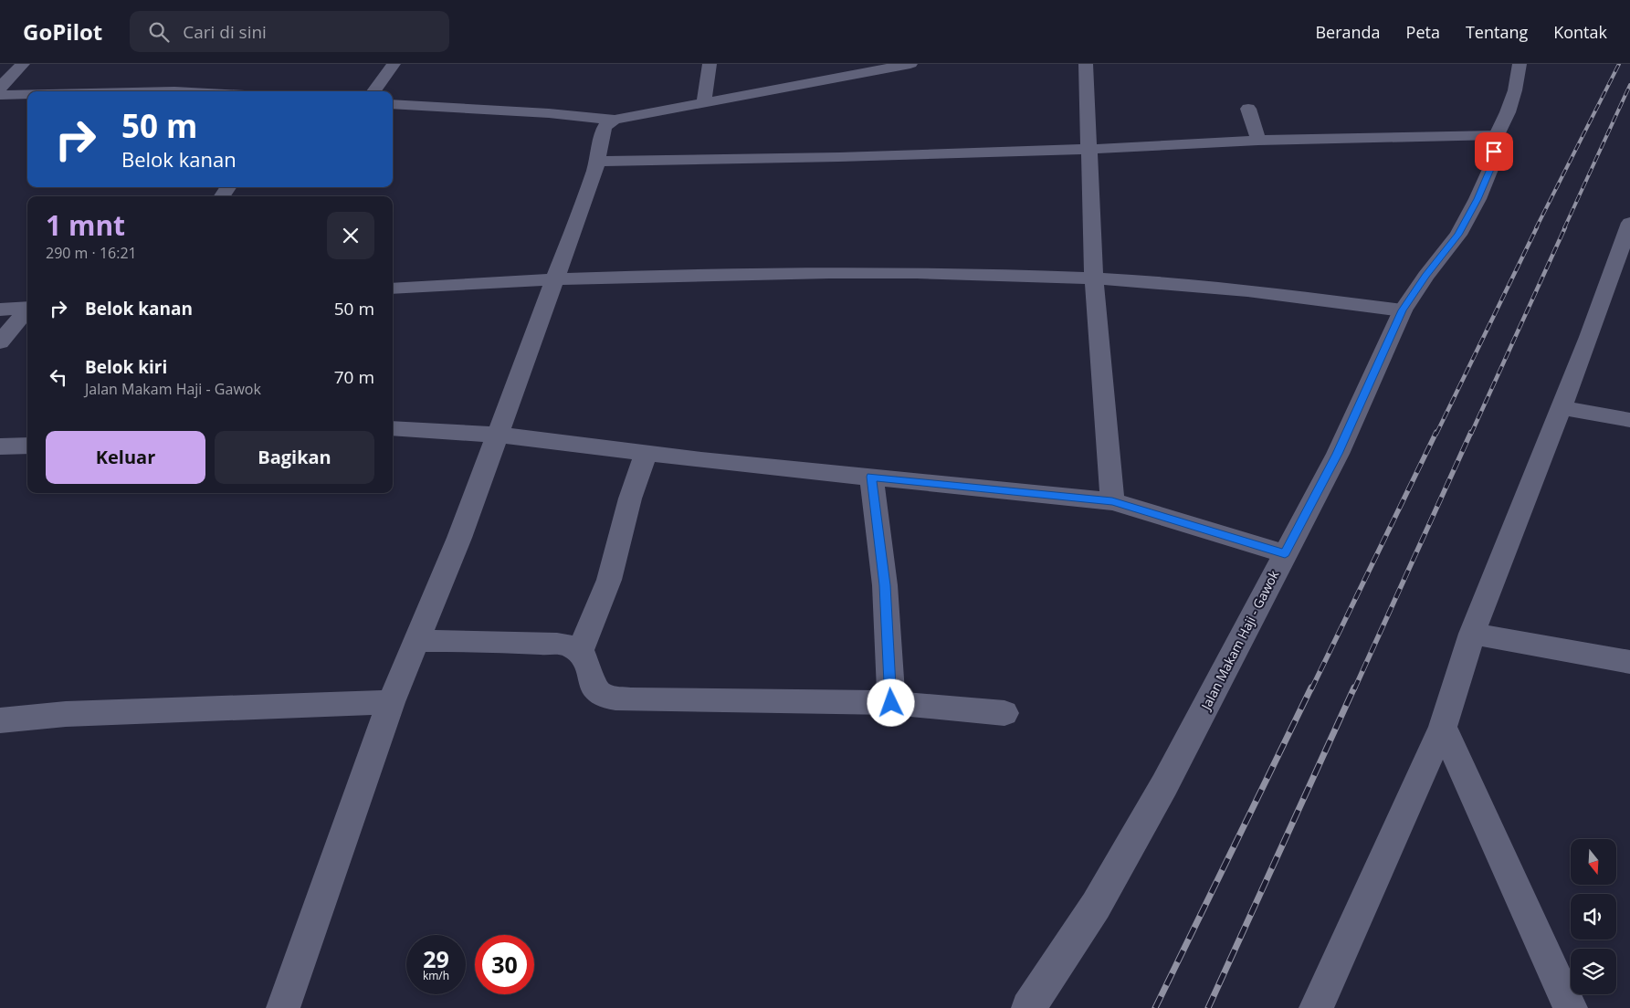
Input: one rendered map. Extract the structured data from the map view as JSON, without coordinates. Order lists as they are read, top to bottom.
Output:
{
  "streets": {
    "street": ["Jalan Makam Haji - Gawok"]
  },
  "north": "bottom",
  "page": {
    "header": "GoPilot",
    "search": "Cari di sini",
    "nav": [
      "Beranda",
      "Peta",
      "Tentang",
      "Kontak"
    ],
    "turn": ["50 m", "Belok kanan"],
    "heading": ["1 mnt", "290 m · 16:21"],
    "list": [
      {
        "name": "Belok kanan",
        "value": "50 m"
      },
      {
        "name": "Belok kiri",
        "note": "Jalan Makam Haji - Gawok",
        "value": "70 m"
      }
    ],
    "buttons": ["Keluar", "Bagikan"],
    "speed": "29 km/h",
    "limit": "30"
  }
}
